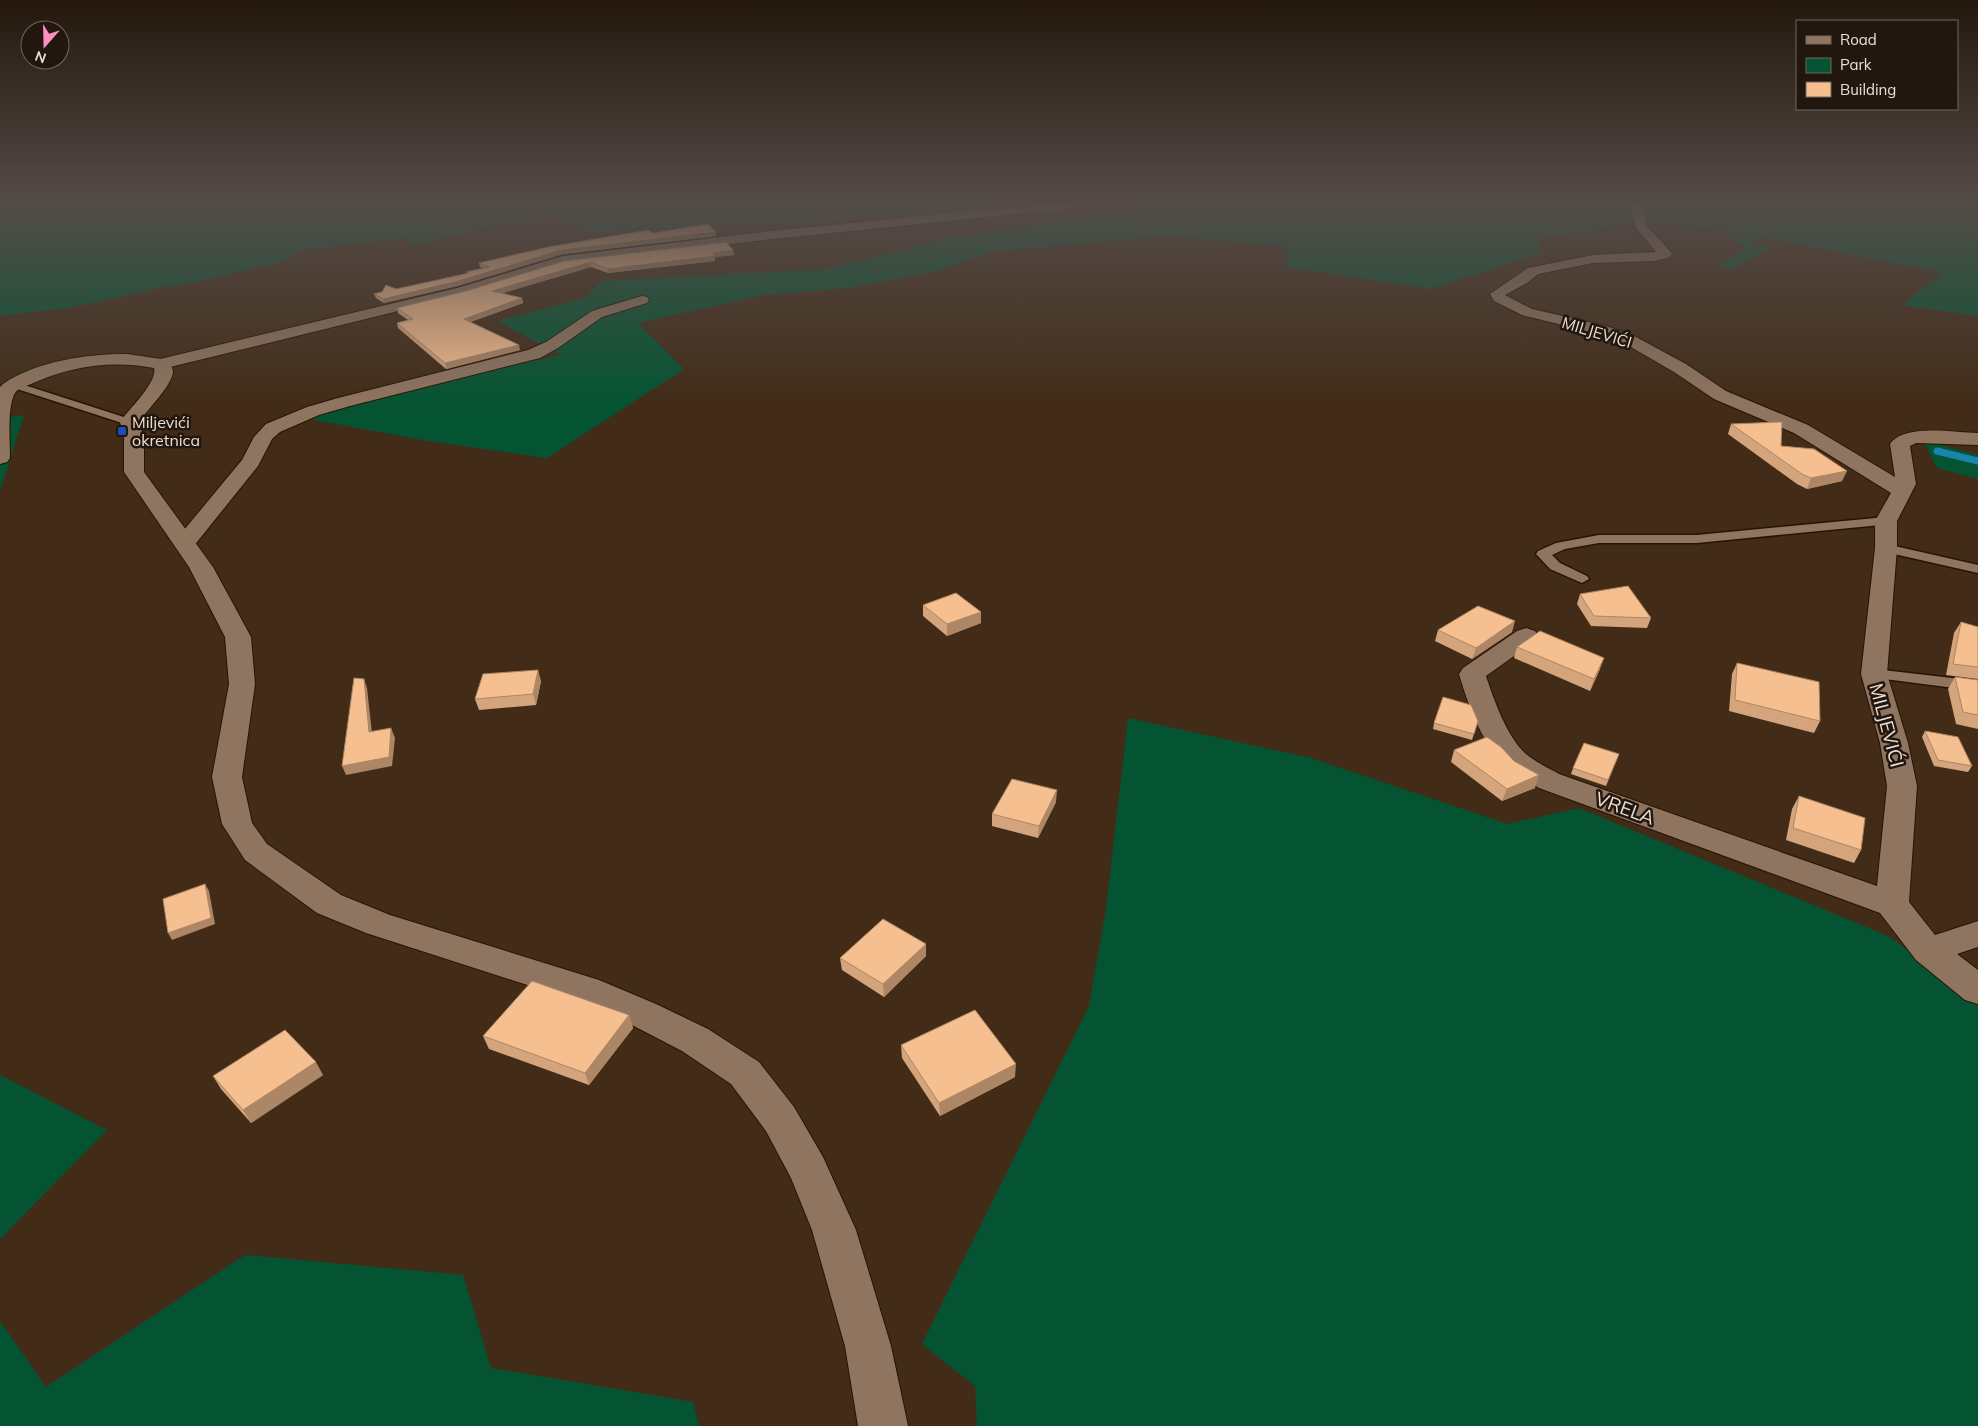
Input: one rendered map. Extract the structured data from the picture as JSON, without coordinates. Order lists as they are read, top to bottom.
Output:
{
  "streets": {
    "street": ["MILJEVIĆI", "VRELA"]
  },
  "crossings": [
    ["MILJEVIĆI", "VRELA"]
  ],
  "places": {
    "transit": ["Miljevići okretnica"]
  },
  "legend": ["Road", "Park", "Building"],
  "north": "bottom"
}
